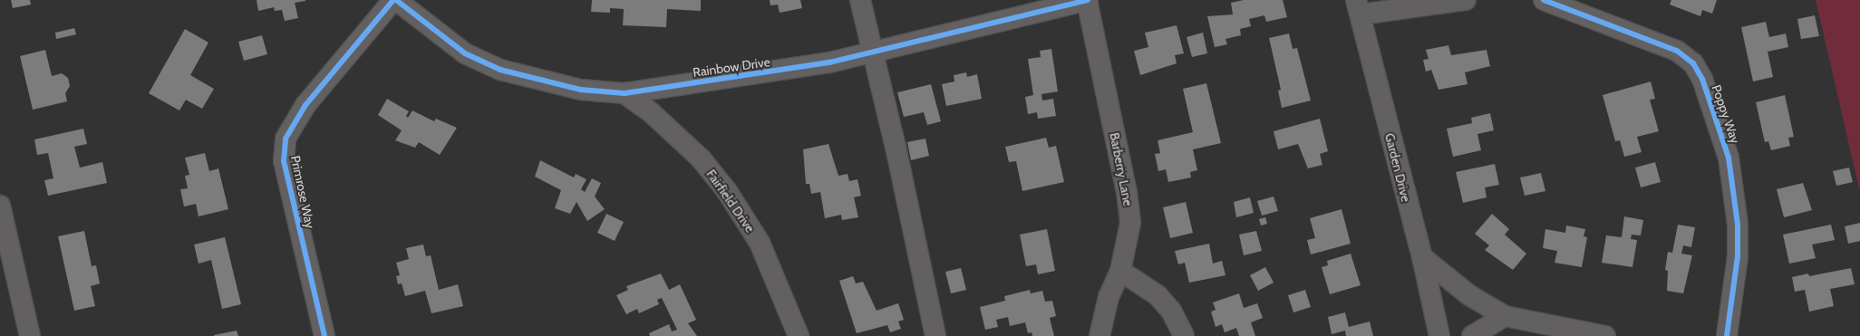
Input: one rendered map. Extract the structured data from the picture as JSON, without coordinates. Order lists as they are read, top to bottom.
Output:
{
  "streets": {
    "street": [
      "Rainbow Drive",
      "Poppy Way",
      "Garden Drive",
      "Barberry Lane",
      "Primrose Way",
      "Fairfield Drive"
    ]
  },
  "crossings": [
    ["Rainbow Drive", "Barberry Lane"],
    ["Rainbow Drive", "Fairfield Drive"]
  ]
}
